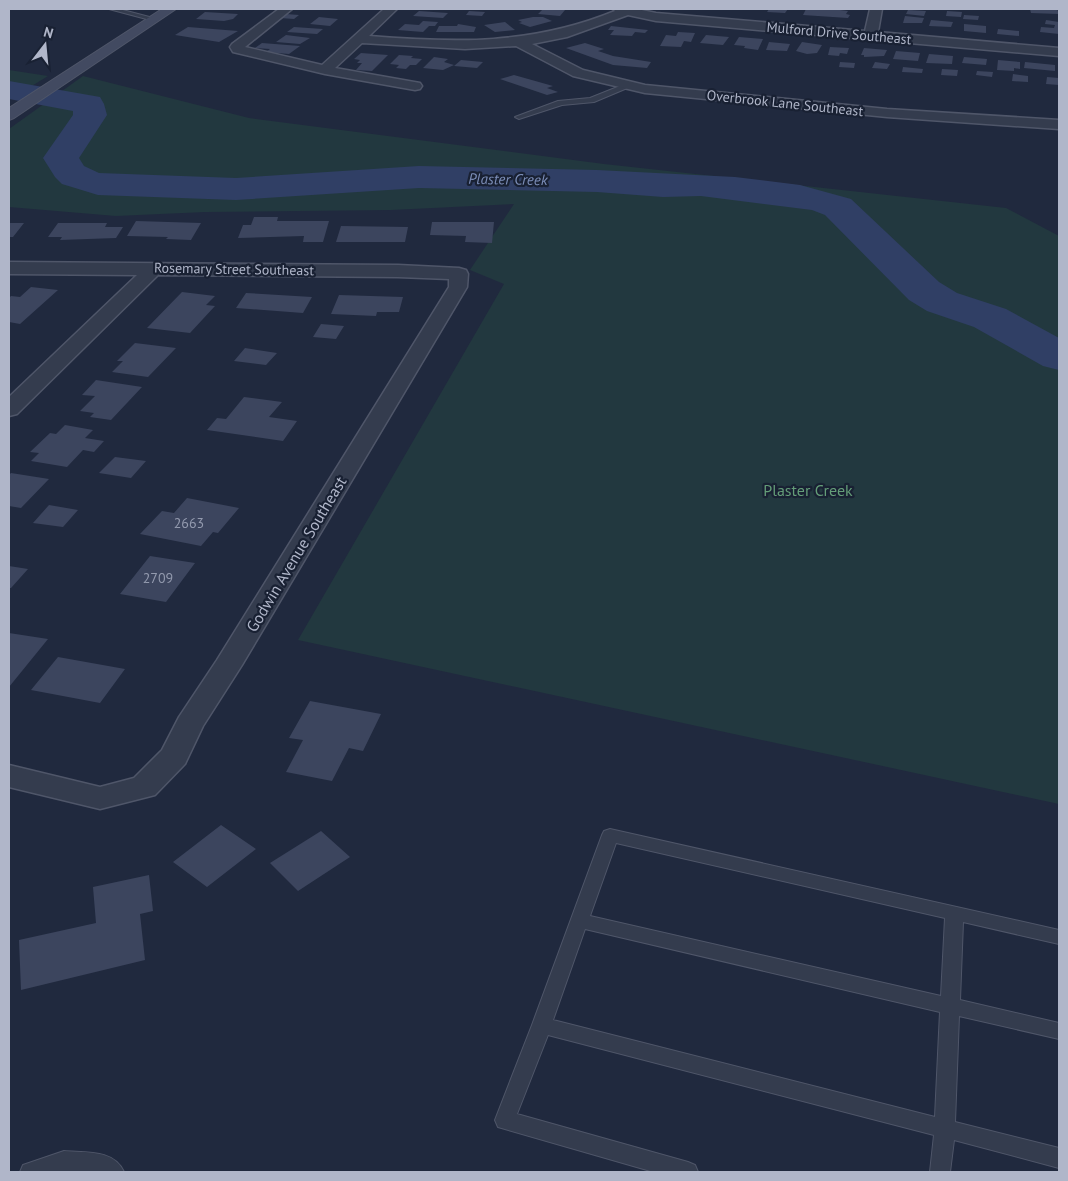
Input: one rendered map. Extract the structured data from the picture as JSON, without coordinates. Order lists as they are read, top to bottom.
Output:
{
  "streets": {
    "street": [
      "Mulford Drive Southeast",
      "Overbrook Lane Southeast",
      "Rosemary Street Southeast",
      "Godwin Avenue Southeast"
    ]
  },
  "crossings": [
    ["Rosemary Street Southeast", "Godwin Avenue Southeast"]
  ],
  "water": ["Plaster Creek"],
  "parks": ["Plaster Creek"],
  "house_numbers": ["2663", "2709"],
  "north": "top"
}
